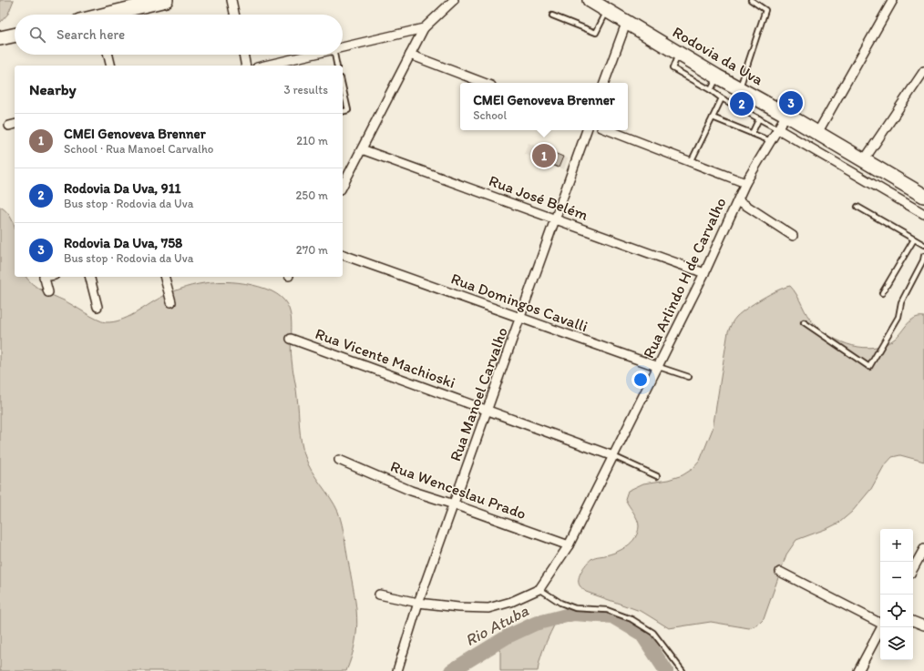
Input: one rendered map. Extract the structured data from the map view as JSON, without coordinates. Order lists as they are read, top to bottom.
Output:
{
  "streets": {
    "highway": ["Rodovia da Uva"],
    "street": [
      "Rua José Belém",
      "Rua Arlindo H de Carvalho",
      "Rua Domingos Cavalli",
      "Rua Vicente Machioski",
      "Rua Manoel Carvalho",
      "Rua Wenceslau Prado"
    ]
  },
  "crossings": [
    ["Rodovia da Uva", "Rua Arlindo H de Carvalho"],
    ["Rua José Belém", "Rua Arlindo H de Carvalho"],
    ["Rua José Belém", "Rua Manoel Carvalho"],
    ["Rua Arlindo H de Carvalho", "Rua Domingos Cavalli"],
    ["Rua Arlindo H de Carvalho", "Rua Vicente Machioski"],
    ["Rua Arlindo H de Carvalho", "Rua Wenceslau Prado"],
    ["Rua Domingos Cavalli", "Rua Manoel Carvalho"],
    ["Rua Vicente Machioski", "Rua Manoel Carvalho"],
    ["Rua Manoel Carvalho", "Rua Wenceslau Prado"]
  ],
  "water": ["Rio Atuba"],
  "page": {
    "search": "Search here",
    "heading": ["Nearby", "3 results"],
    "popup": ["CMEI Genoveva Brenner", "School"],
    "pins": ["3", "2", "1"],
    "list": [
      {
        "mark": "1",
        "name": "CMEI Genoveva Brenner",
        "note": "School · Rua Manoel Carvalho",
        "value": "210 m"
      },
      {
        "mark": "2",
        "name": "Rodovia Da Uva, 911",
        "note": "Bus stop · Rodovia da Uva",
        "value": "250 m"
      },
      {
        "mark": "3",
        "name": "Rodovia Da Uva, 758",
        "note": "Bus stop · Rodovia da Uva",
        "value": "270 m"
      }
    ],
    "map_buttons": ["+", "−"]
  }
}
